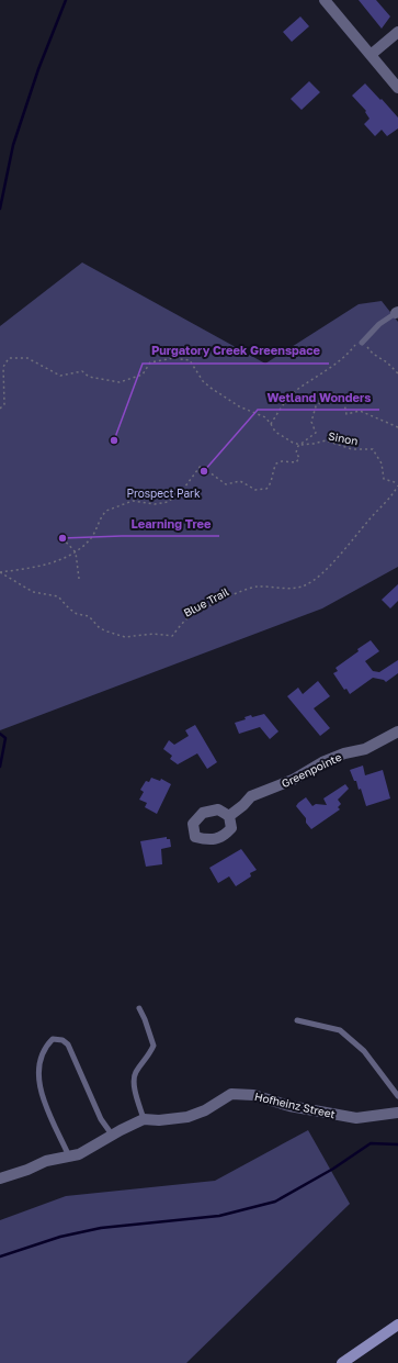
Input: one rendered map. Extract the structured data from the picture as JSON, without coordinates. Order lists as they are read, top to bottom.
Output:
{
  "streets": {
    "street": ["Greenpointe", "Hofheinz Street"],
    "path": ["Sinon", "Blue Trail"]
  },
  "crossings": [
    ["Sinon", "Blue Trail"]
  ],
  "parks": ["Prospect Park"],
  "places": ["Purgatory Creek Greenspace", "Wetland Wonders", "Learning Tree"]
}
